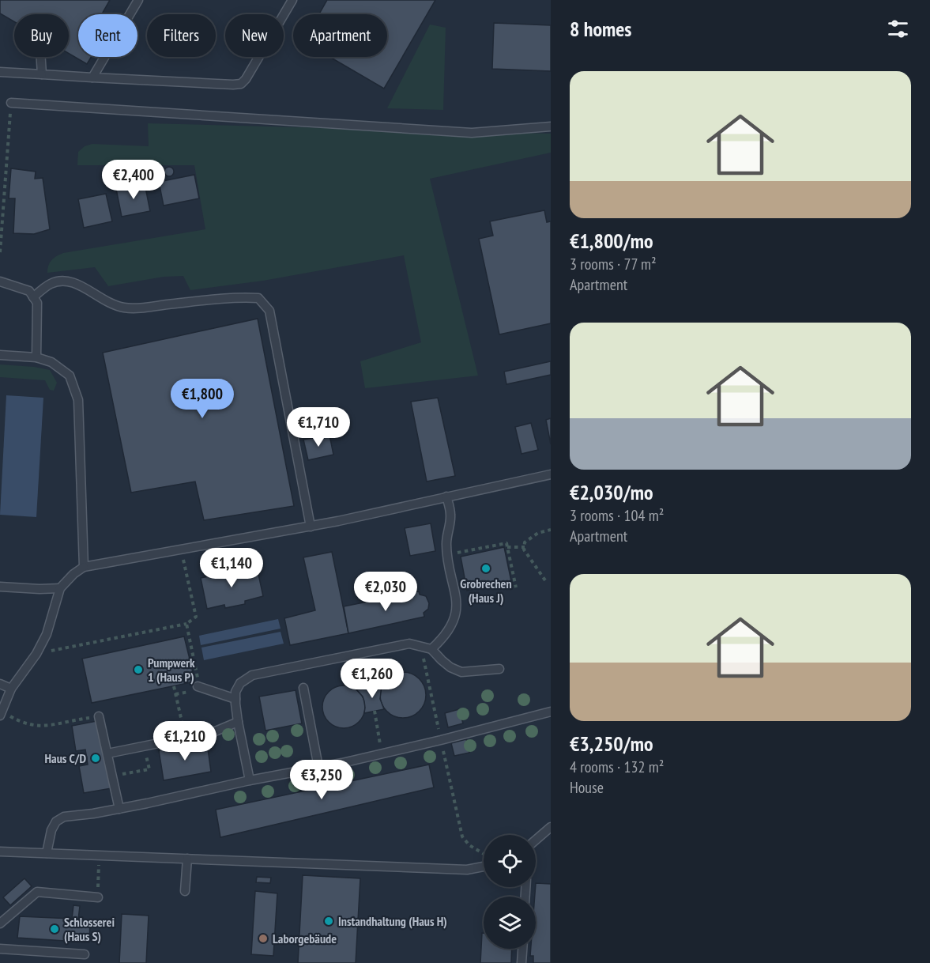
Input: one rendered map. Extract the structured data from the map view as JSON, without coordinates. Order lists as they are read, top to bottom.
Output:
{
  "places": [
    "Grobrechen (Haus J)",
    "Pumpwerk 1 (Haus P)",
    "Haus C/D",
    "Instandhaltung (Haus H)",
    "Schlosserei (Haus S)",
    "Laborgebäude"
  ],
  "page": {
    "heading": "8 homes",
    "chip": [
      "Buy",
      "Rent",
      "Filters",
      "New",
      "Apartment"
    ],
    "list": [
      {
        "name": "€1,800/mo",
        "note": "3 rooms · 77 m² · Apartment"
      },
      {
        "name": "€2,030/mo",
        "note": "3 rooms · 104 m² · Apartment"
      },
      {
        "name": "€3,250/mo",
        "note": "4 rooms · 132 m² · House"
      }
    ],
    "price": [
      "€2,400",
      "€1,800",
      "€1,710",
      "€1,140",
      "€2,030",
      "€1,260",
      "€1,210",
      "€3,250"
    ]
  }
}
